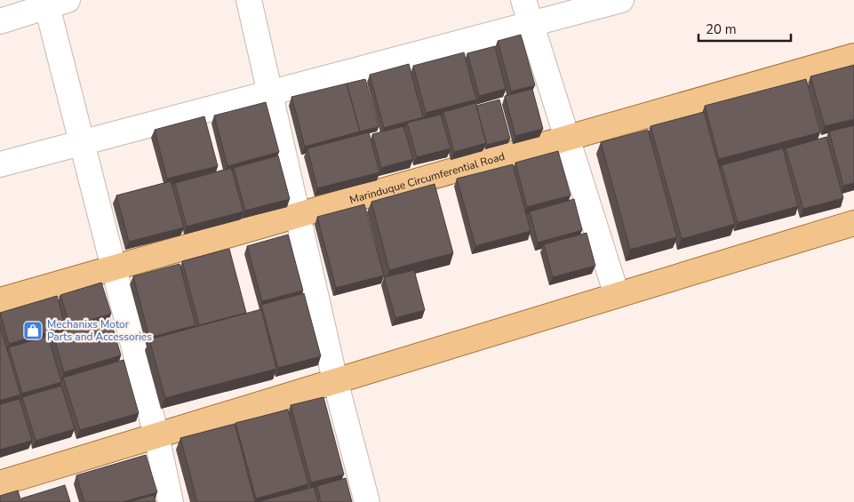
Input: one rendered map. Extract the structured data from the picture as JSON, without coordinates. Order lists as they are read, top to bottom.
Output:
{
  "streets": {
    "main road": ["Marinduque Circumferential Road"]
  },
  "places": {
    "shop": ["Mechanixs Motor Parts and Accessories"]
  },
  "scale_bar": "20 m"
}
